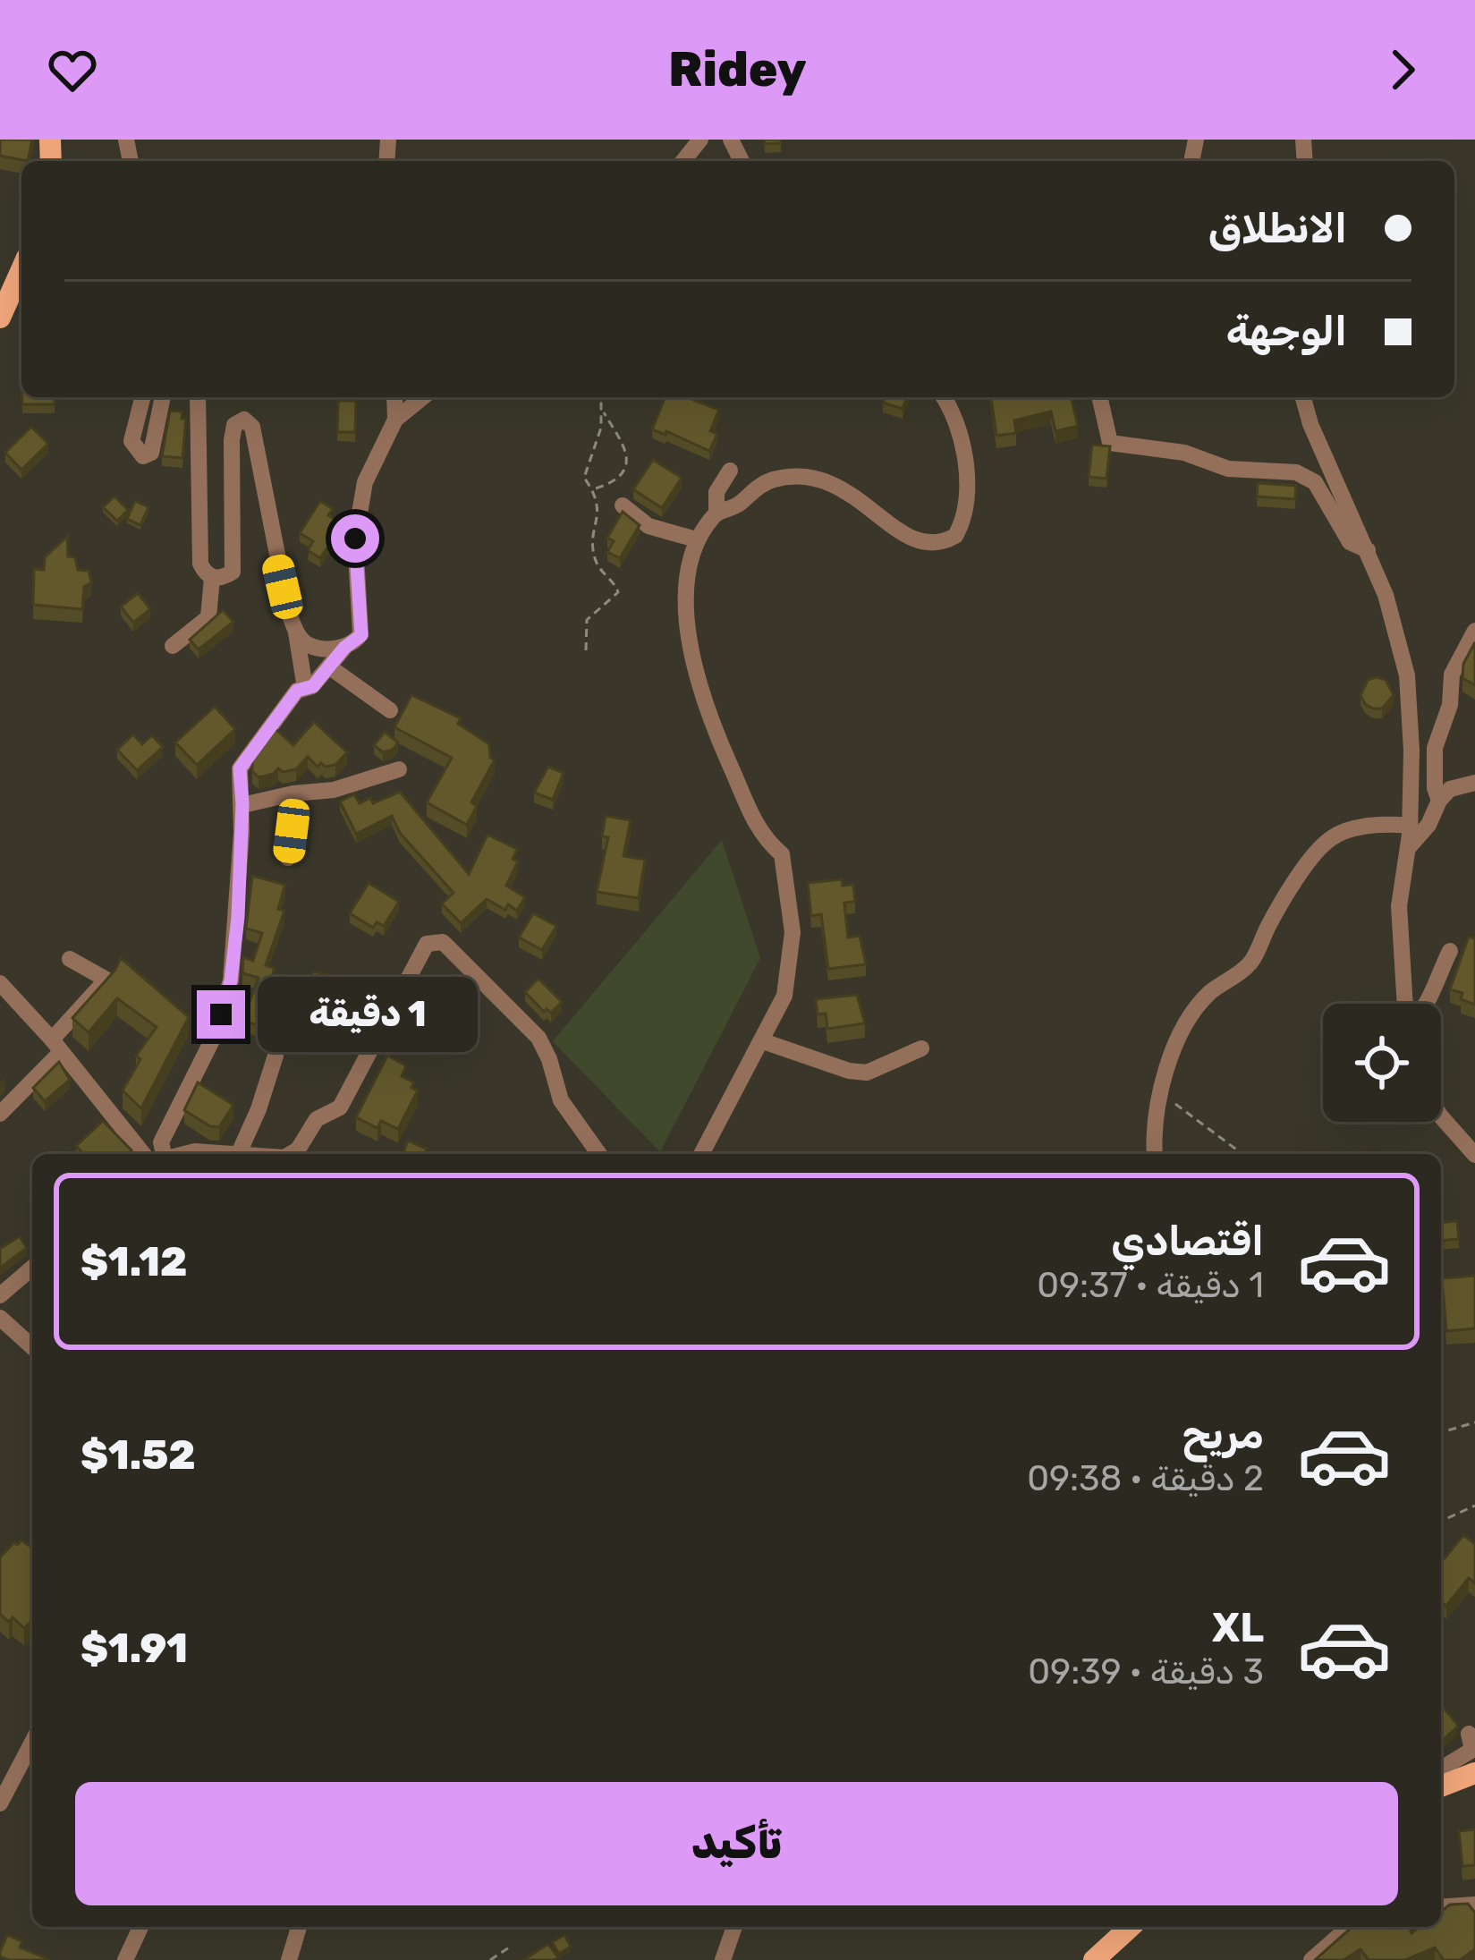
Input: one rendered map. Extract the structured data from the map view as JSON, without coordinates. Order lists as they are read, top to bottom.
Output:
{
  "page": {
    "header": "Ridey",
    "banner": ["الانطلاق", "الوجهة"],
    "bubble": "1 دقيقة",
    "list": [
      {
        "name": "اقتصادي",
        "note": "1 دقيقة · 09:37",
        "value": "$1.12"
      },
      {
        "name": "مريح",
        "note": "2 دقيقة · 09:38",
        "value": "$1.52"
      },
      {
        "name": "XL",
        "note": "3 دقيقة · 09:39",
        "value": "$1.91"
      }
    ],
    "buttons": "تأكيد"
  }
}
